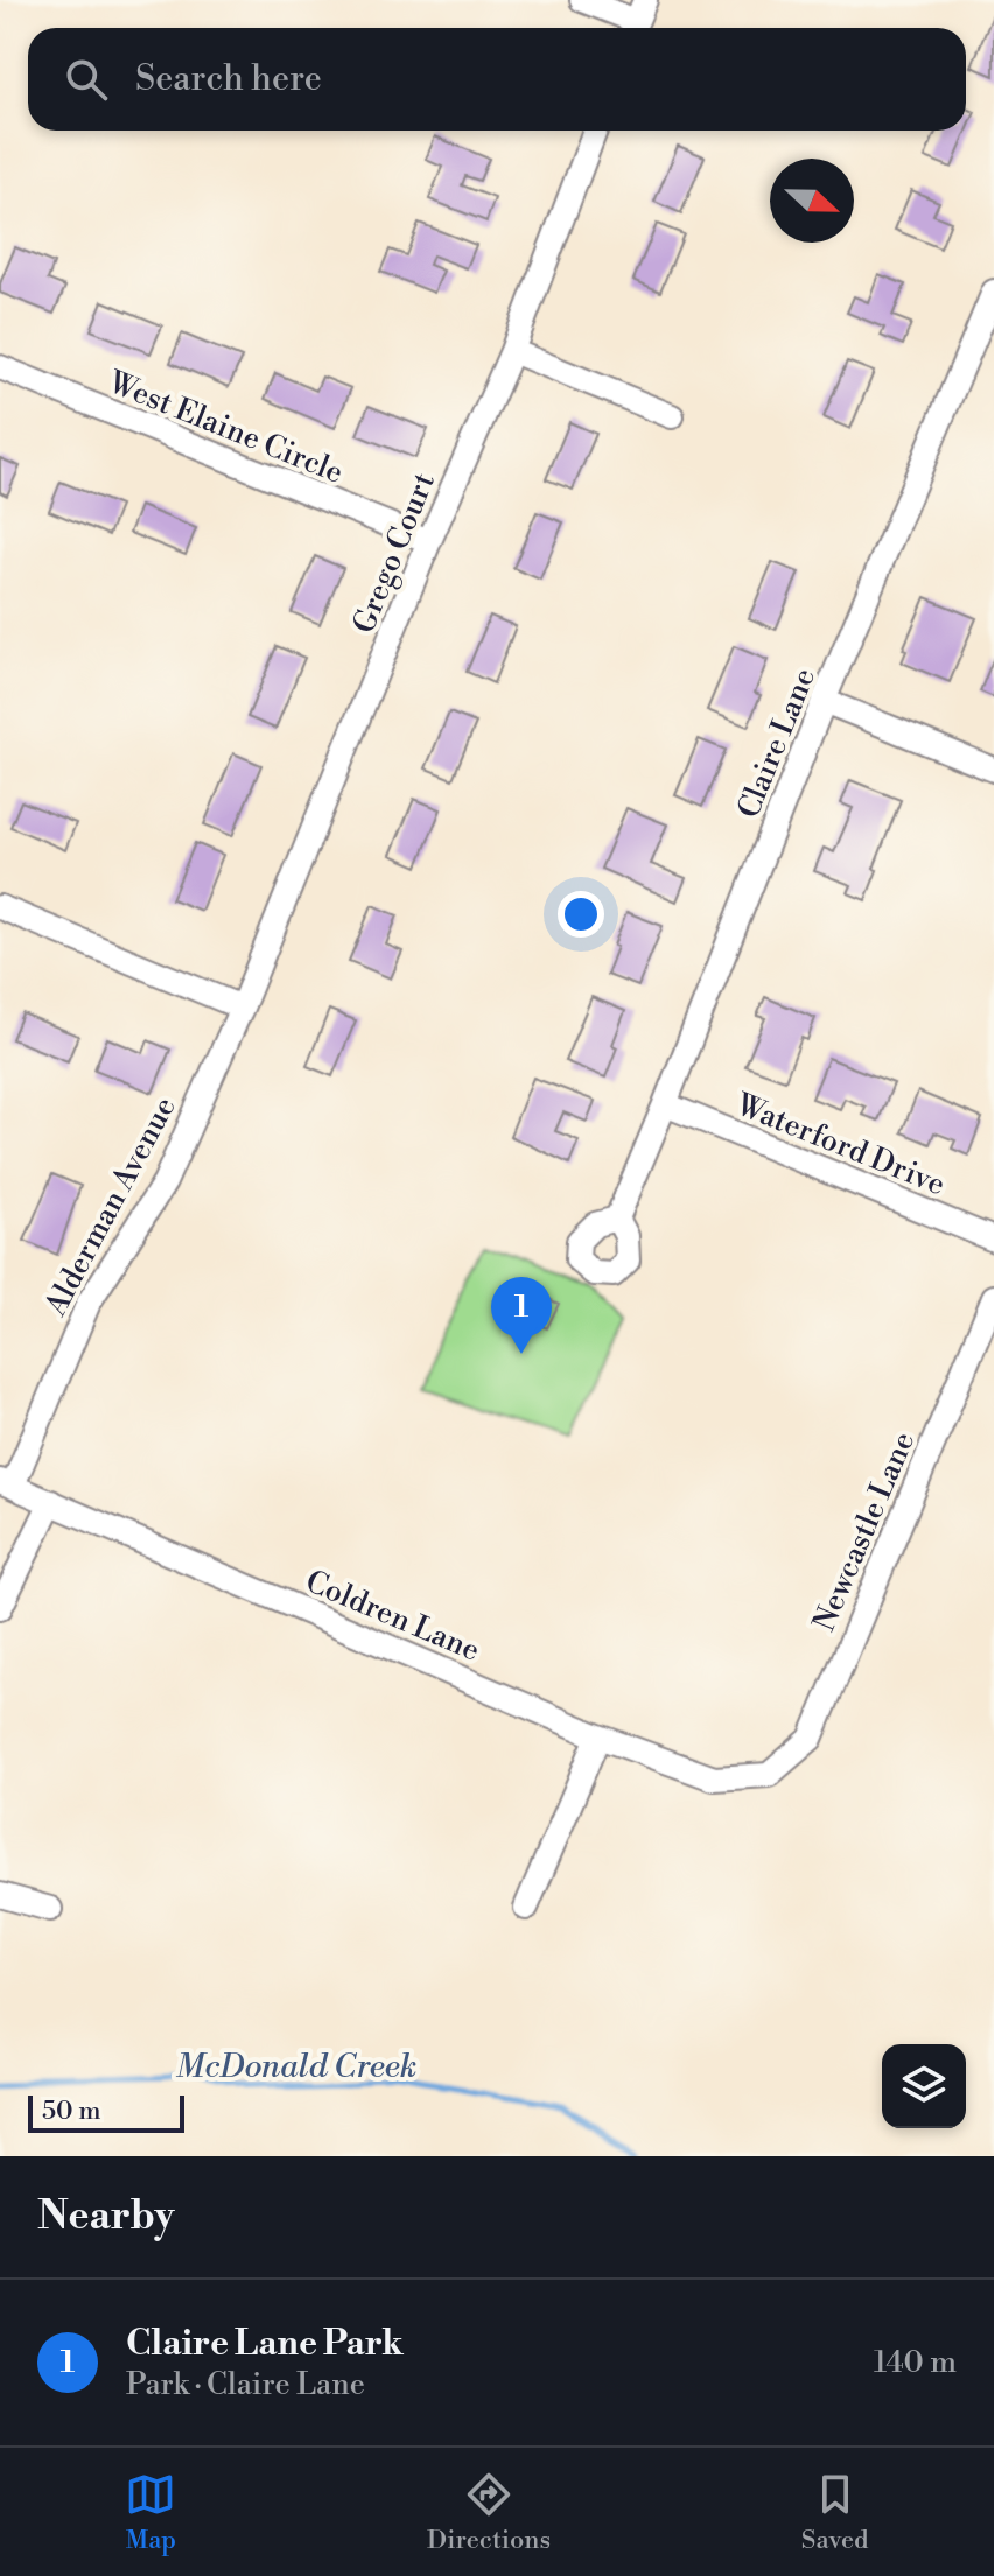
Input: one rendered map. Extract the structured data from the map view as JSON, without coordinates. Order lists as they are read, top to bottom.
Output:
{
  "streets": {
    "street": [
      "West Elaine Circle",
      "Grego Court",
      "Claire Lane",
      "Waterford Drive",
      "Alderman Avenue",
      "Newcastle Lane",
      "Coldren Lane"
    ]
  },
  "crossings": [
    ["West Elaine Circle", "Grego Court"],
    ["Grego Court", "Alderman Avenue"],
    ["Claire Lane", "Waterford Drive"],
    ["Alderman Avenue", "Coldren Lane"],
    ["Newcastle Lane", "Coldren Lane"]
  ],
  "water": ["McDonald Creek"],
  "scale_bar": "50 m",
  "north": "right",
  "page": {
    "search": "Search here",
    "pins": "1",
    "scale": "50 m",
    "heading": "Nearby",
    "list": [
      {
        "mark": "1",
        "name": "Claire Lane Park",
        "note": "Park · Claire Lane",
        "value": "140 m"
      }
    ],
    "nav": ["Map", "Directions", "Saved"]
  }
}
